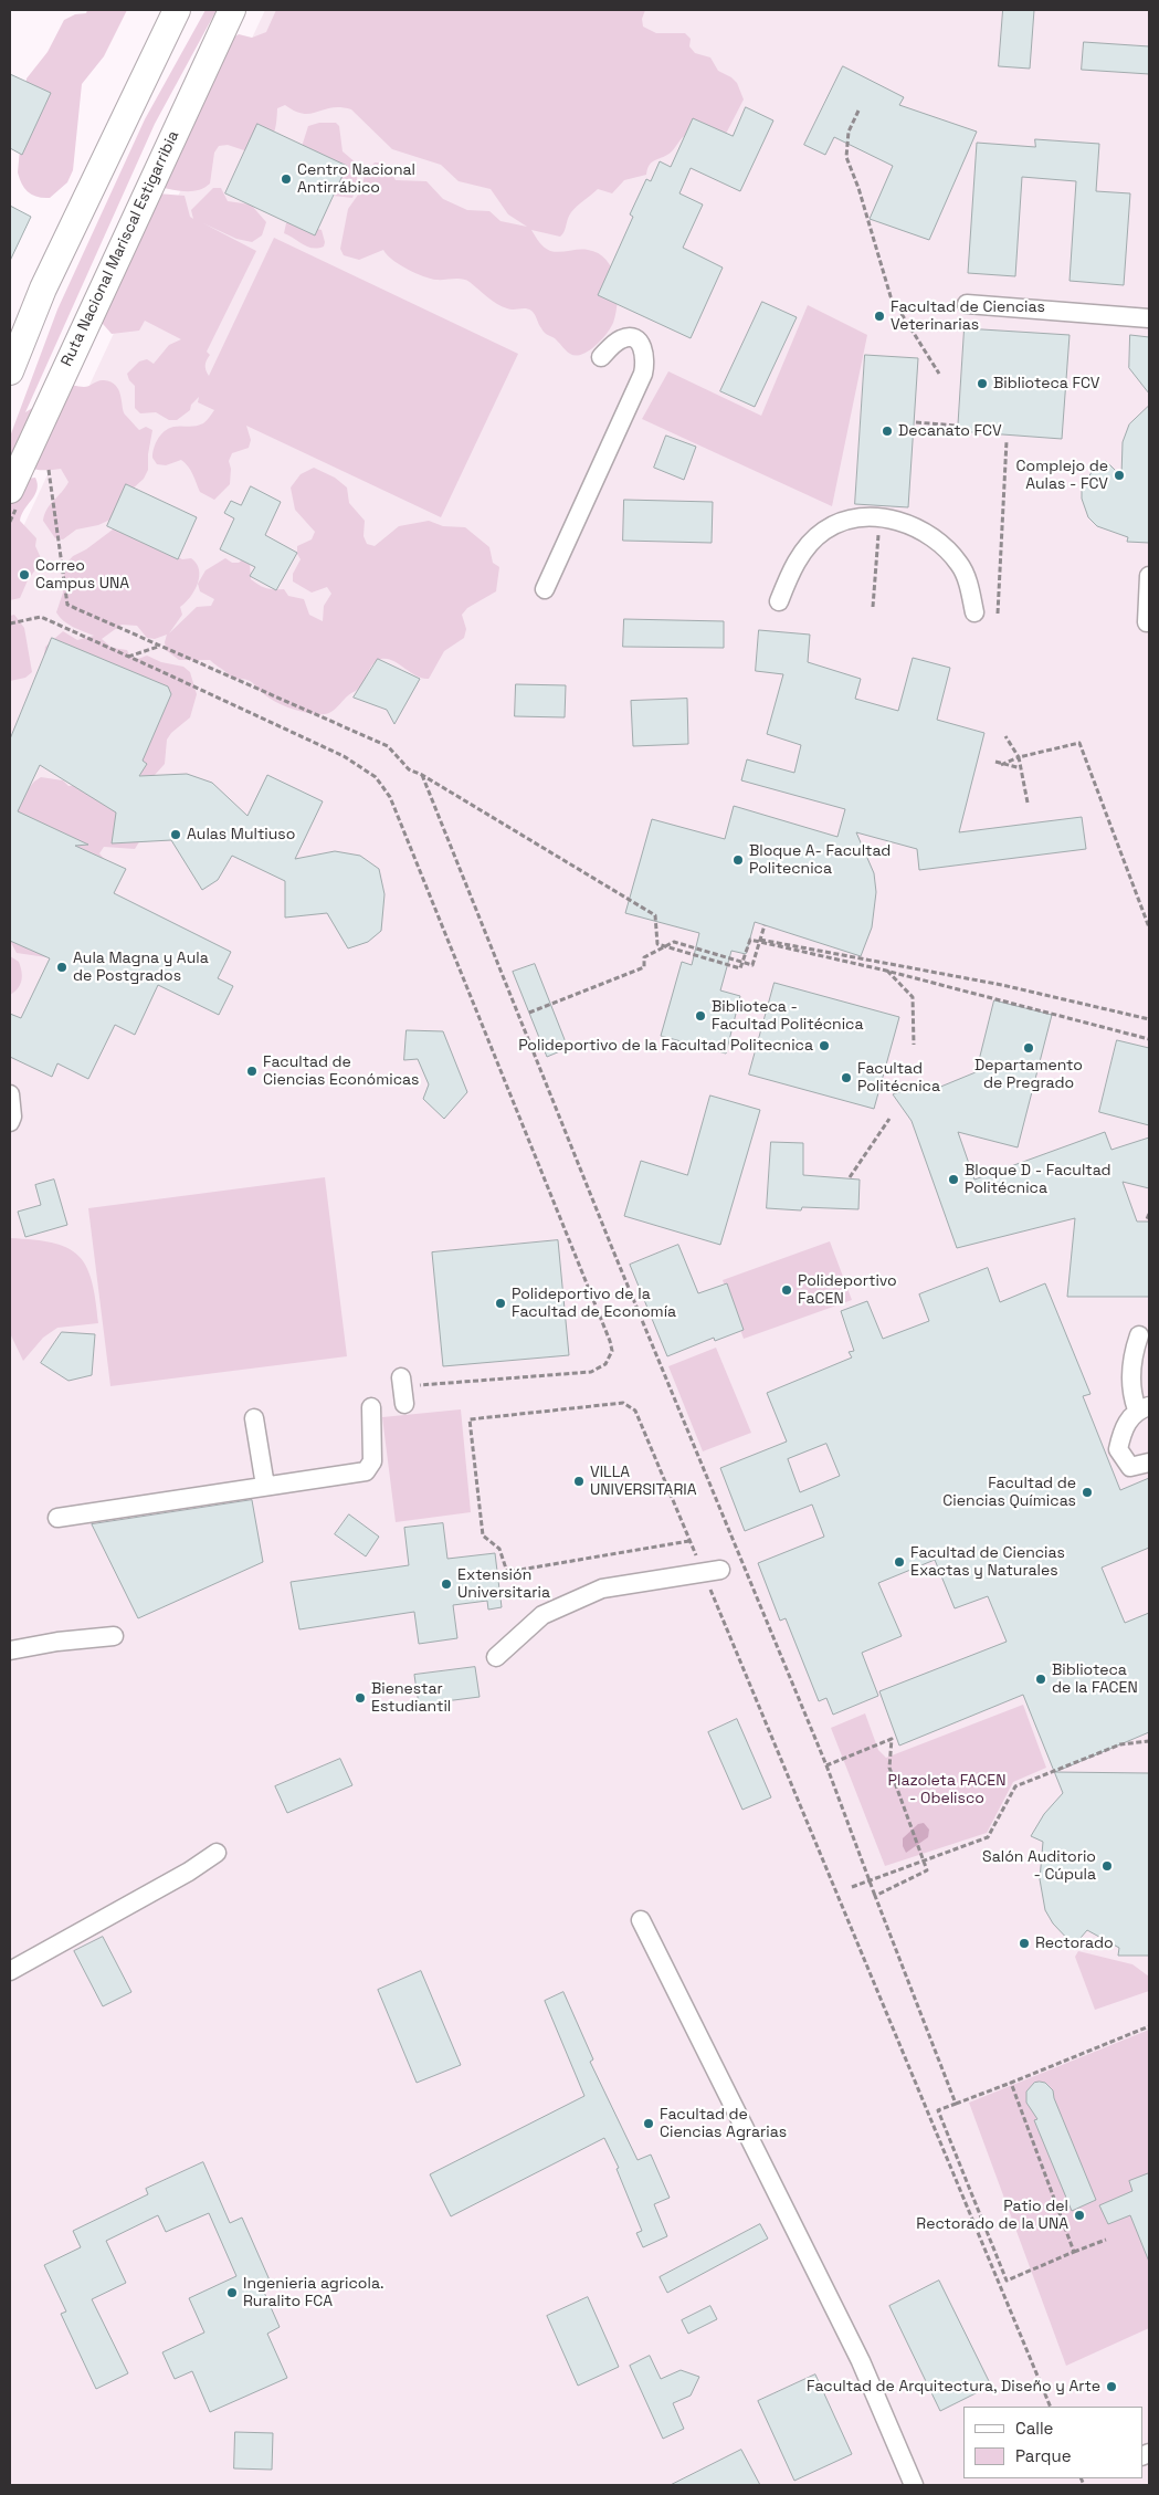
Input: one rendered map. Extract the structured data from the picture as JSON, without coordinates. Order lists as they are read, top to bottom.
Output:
{
  "streets": {
    "highway": ["Ruta Nacional Mariscal Estigarribia"]
  },
  "parks": ["Plazoleta FACEN - Obelisco"],
  "places": [
    "Centro Nacional Antirrábico",
    "Facultad de Ciencias Veterinarias",
    "Biblioteca FCV",
    "Decanato FCV",
    "Complejo de Aulas - FCV",
    "Correo Campus UNA",
    "Aulas Multiuso",
    "Bloque A- Facultad Politecnica",
    "Aula Magna y Aula de Postgrados",
    "Biblioteca - Facultad Politécnica",
    "Polideportivo de la Facultad Politecnica",
    "Departamento de Pregrado",
    "Facultad de Ciencias Económicas",
    "Facultad Politécnica",
    "Bloque D - Facultad Politécnica",
    "Polideportivo FaCEN",
    "Polideportivo de la Facultad de Economía",
    "VILLA UNIVERSITARIA",
    "Facultad de Ciencias Químicas",
    "Facultad de Ciencias Exactas y Naturales",
    "Extensión Universitaria",
    "Biblioteca de la FACEN",
    "Bienestar Estudiantil",
    "Salón Auditorio - Cúpula",
    "Rectorado",
    "Facultad de Ciencias Agrarias",
    "Patio del Rectorado de la UNA",
    "Ingenieria agricola. Ruralito FCA",
    "Facultad de Arquitectura, Diseño y Arte"
  ],
  "legend": ["Calle", "Parque"]
}
